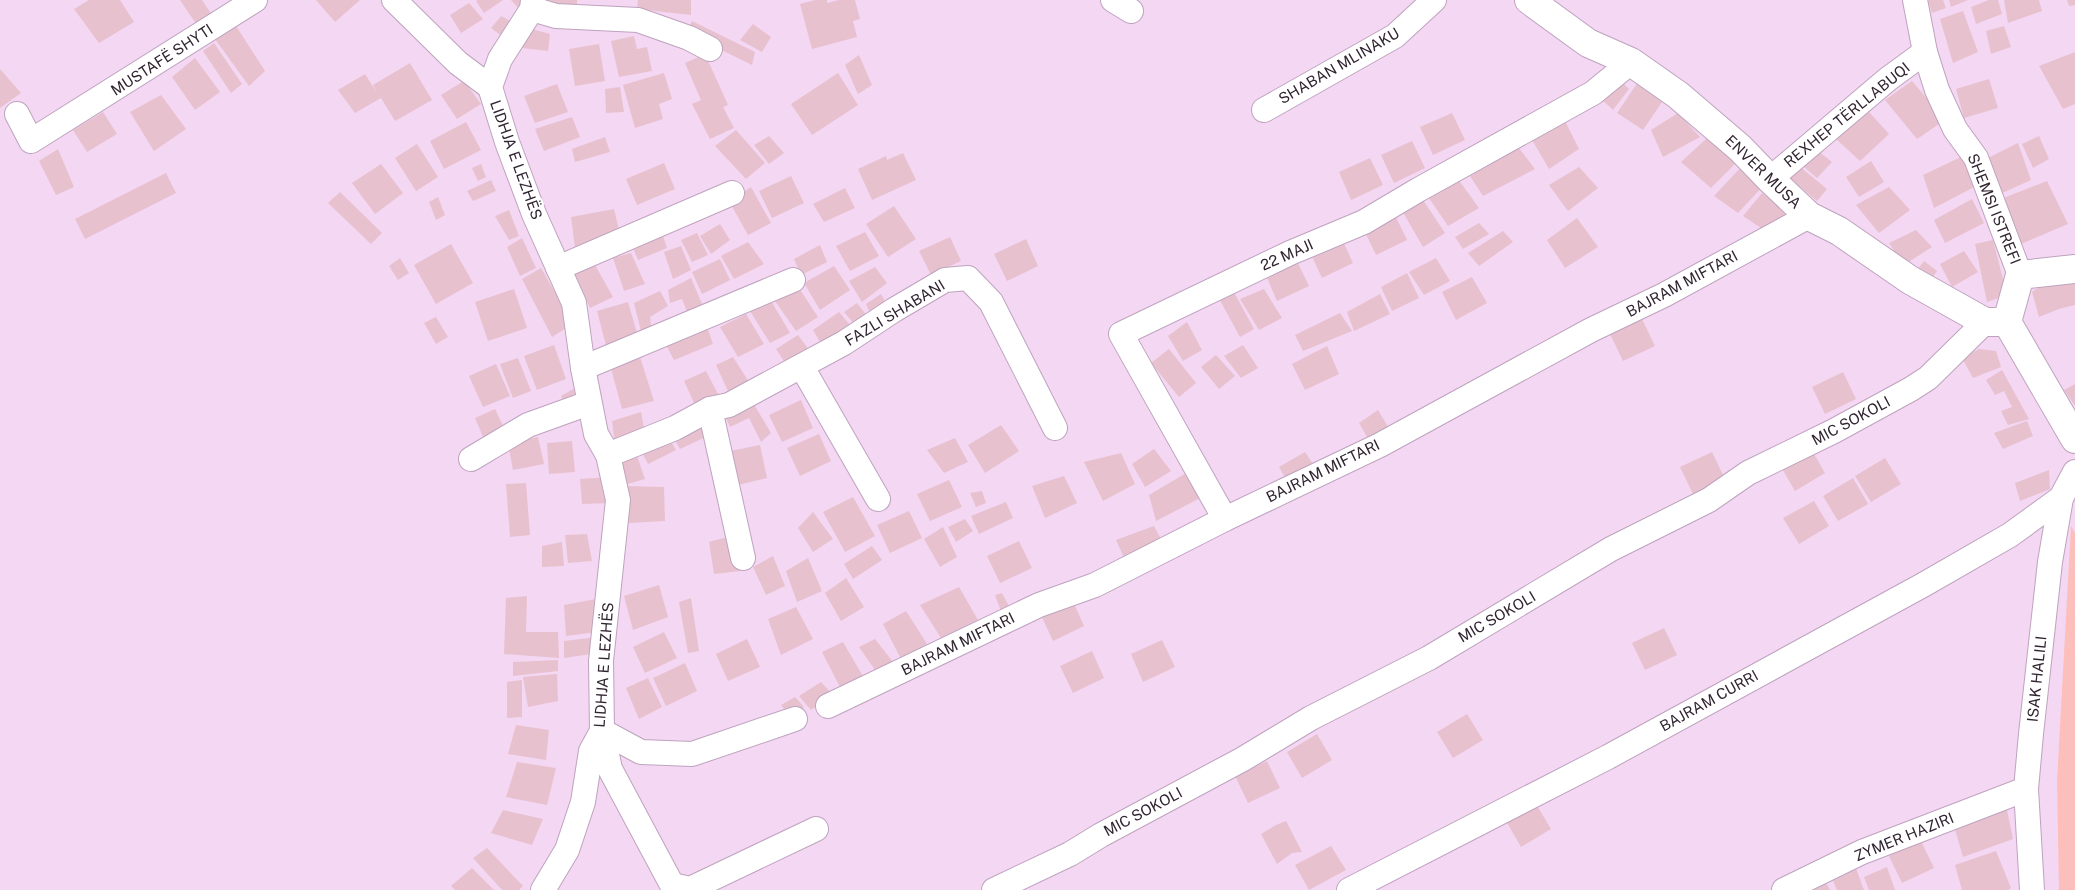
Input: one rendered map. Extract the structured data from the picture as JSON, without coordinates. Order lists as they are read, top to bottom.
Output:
{
  "streets": {
    "street": [
      "MUSTAFË SHYTI",
      "SHABAN MLINAKU",
      "REXHEP TËRLLABUQI",
      "LIDHJA E LEZHËS",
      "ENVER MUSA",
      "SHEMSI ISTREFI",
      "22 MAJI",
      "BAJRAM MIFTARI",
      "FAZLI SHABANI",
      "MIC SOKOLI",
      "ISAK HALILI",
      "BAJRAM CURRI",
      "ZYMER HAZIRI"
    ]
  },
  "crossings": [
    ["REXHEP TËRLLABUQI", "ENVER MUSA"],
    ["REXHEP TËRLLABUQI", "SHEMSI ISTREFI"],
    ["LIDHJA E LEZHËS", "FAZLI SHABANI"],
    ["ENVER MUSA", "SHEMSI ISTREFI"],
    ["ENVER MUSA", "22 MAJI"],
    ["ENVER MUSA", "BAJRAM MIFTARI"],
    ["ENVER MUSA", "MIC SOKOLI"],
    ["SHEMSI ISTREFI", "MIC SOKOLI"],
    ["22 MAJI", "BAJRAM MIFTARI"],
    ["ISAK HALILI", "BAJRAM CURRI"],
    ["ISAK HALILI", "ZYMER HAZIRI"]
  ]
}
